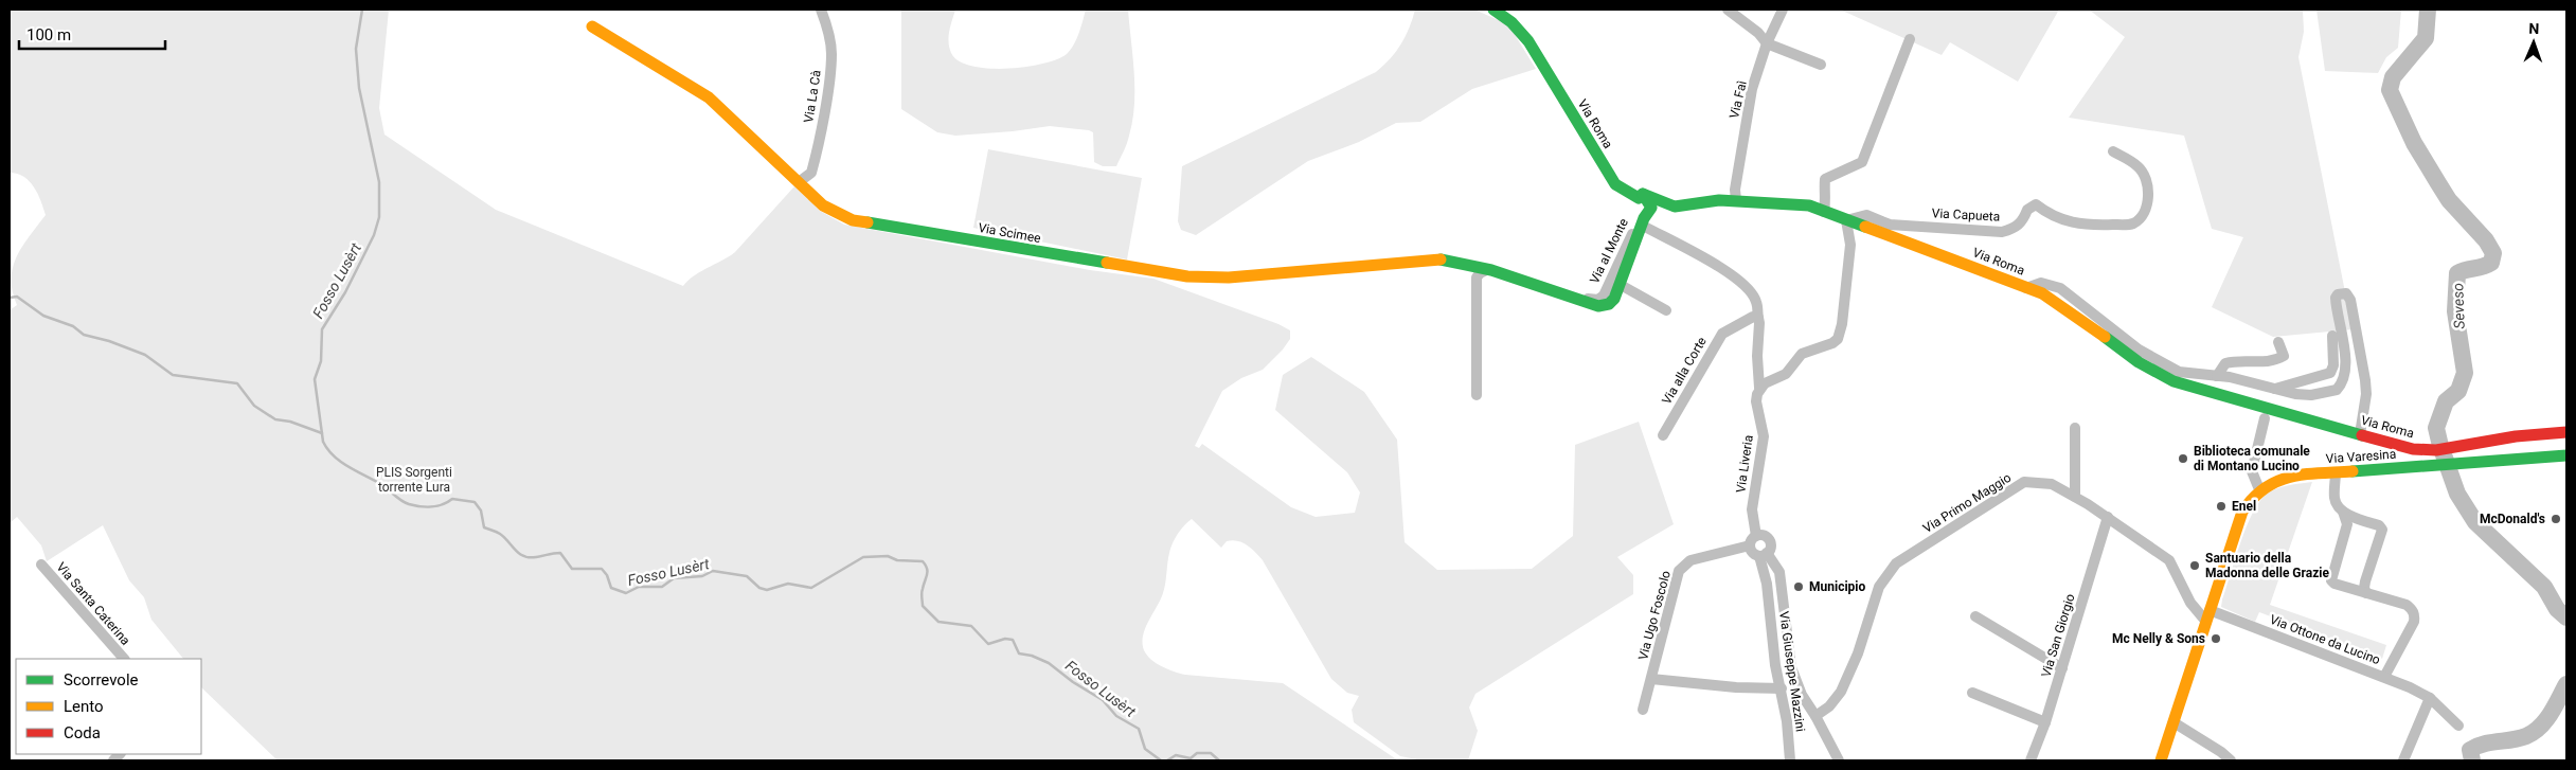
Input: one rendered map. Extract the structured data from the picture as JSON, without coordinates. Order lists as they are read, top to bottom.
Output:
{
  "streets": {
    "street": [
      "Via La Cà",
      "Via Faì",
      "Via Roma",
      "Via Capueta",
      "Via Scimee",
      "Via al Monte",
      "Via alla Corte",
      "Via Varesina",
      "Via Liveria",
      "Via Primo Maggio",
      "Via Santa Caterina",
      "Via Ugo Foscolo",
      "Via San Giorgio",
      "Via Ottone da Lucino",
      "Via Giuseppe Mazzini"
    ]
  },
  "crossings": [
    ["Via La Cà", "Via Scimee"],
    ["Via Faì", "Via Roma"],
    ["Via Roma", "Via Capueta"],
    ["Via Roma", "Via al Monte"],
    ["Via Scimee", "Via al Monte"],
    ["Via Varesina", "Via Primo Maggio"],
    ["Via Varesina", "Via Ottone da Lucino"],
    ["Via Liveria", "Via Ugo Foscolo"],
    ["Via Liveria", "Via Giuseppe Mazzini"],
    ["Via Primo Maggio", "Via San Giorgio"],
    ["Via Primo Maggio", "Via Ottone da Lucino"],
    ["Via Ugo Foscolo", "Via Giuseppe Mazzini"]
  ],
  "water": ["Fosso Lusèrt", "Seveso"],
  "parks": ["PLIS Sorgenti torrente Lura"],
  "places": [
    "Biblioteca comunale di Montano Lucino",
    "Enel",
    "McDonald's",
    "Santuario della Madonna delle Grazie",
    "Municipio",
    "Mc Nelly & Sons"
  ],
  "legend": ["Scorrevole", "Lento", "Coda"],
  "scale_bar": "100 m",
  "north": "top"
}
